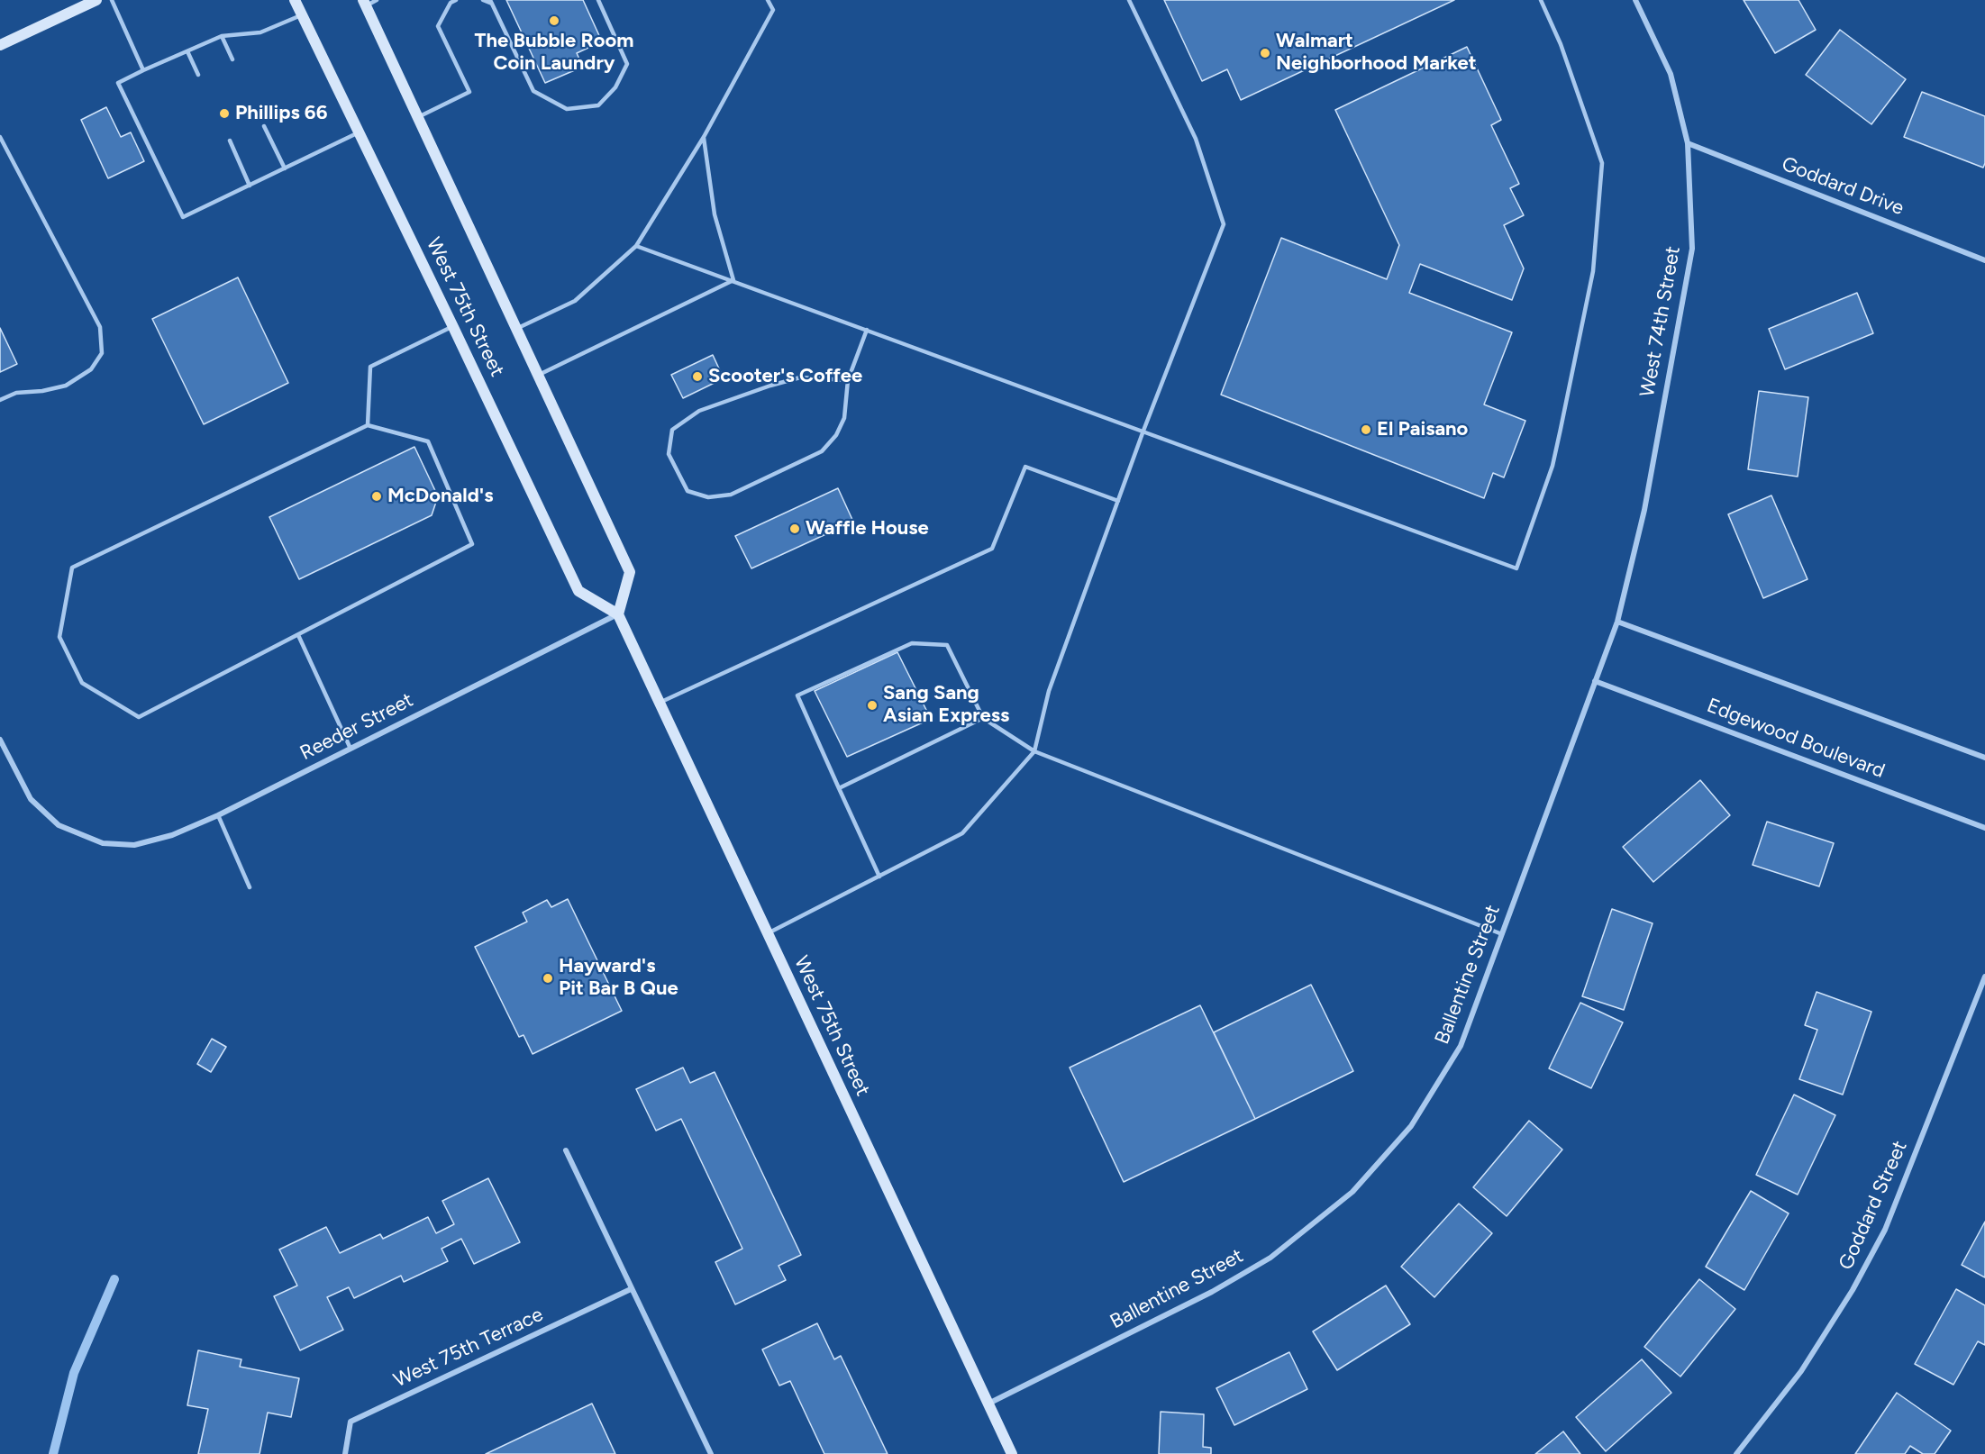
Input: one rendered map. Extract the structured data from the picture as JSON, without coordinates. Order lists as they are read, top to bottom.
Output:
{
  "streets": {
    "main road": ["West 75th Street"],
    "street": [
      "Goddard Drive",
      "West 74th Street",
      "Reeder Street",
      "Edgewood Boulevard",
      "Ballentine Street",
      "Goddard Street",
      "West 75th Terrace"
    ]
  },
  "crossings": [
    ["Goddard Drive", "West 74th Street"],
    ["West 75th Street", "Reeder Street"],
    ["West 75th Street", "Ballentine Street"],
    ["West 74th Street", "Ballentine Street"],
    ["Edgewood Boulevard", "Ballentine Street"]
  ],
  "places": [
    "The Bubble Room Coin Laundry",
    "Walmart Neighborhood Market",
    "Phillips 66",
    "Scooter's Coffee",
    "El Paisano",
    "McDonald's",
    "Waffle House",
    "Sang Sang Asian Express",
    "Hayward's Pit Bar B Que"
  ]
}
